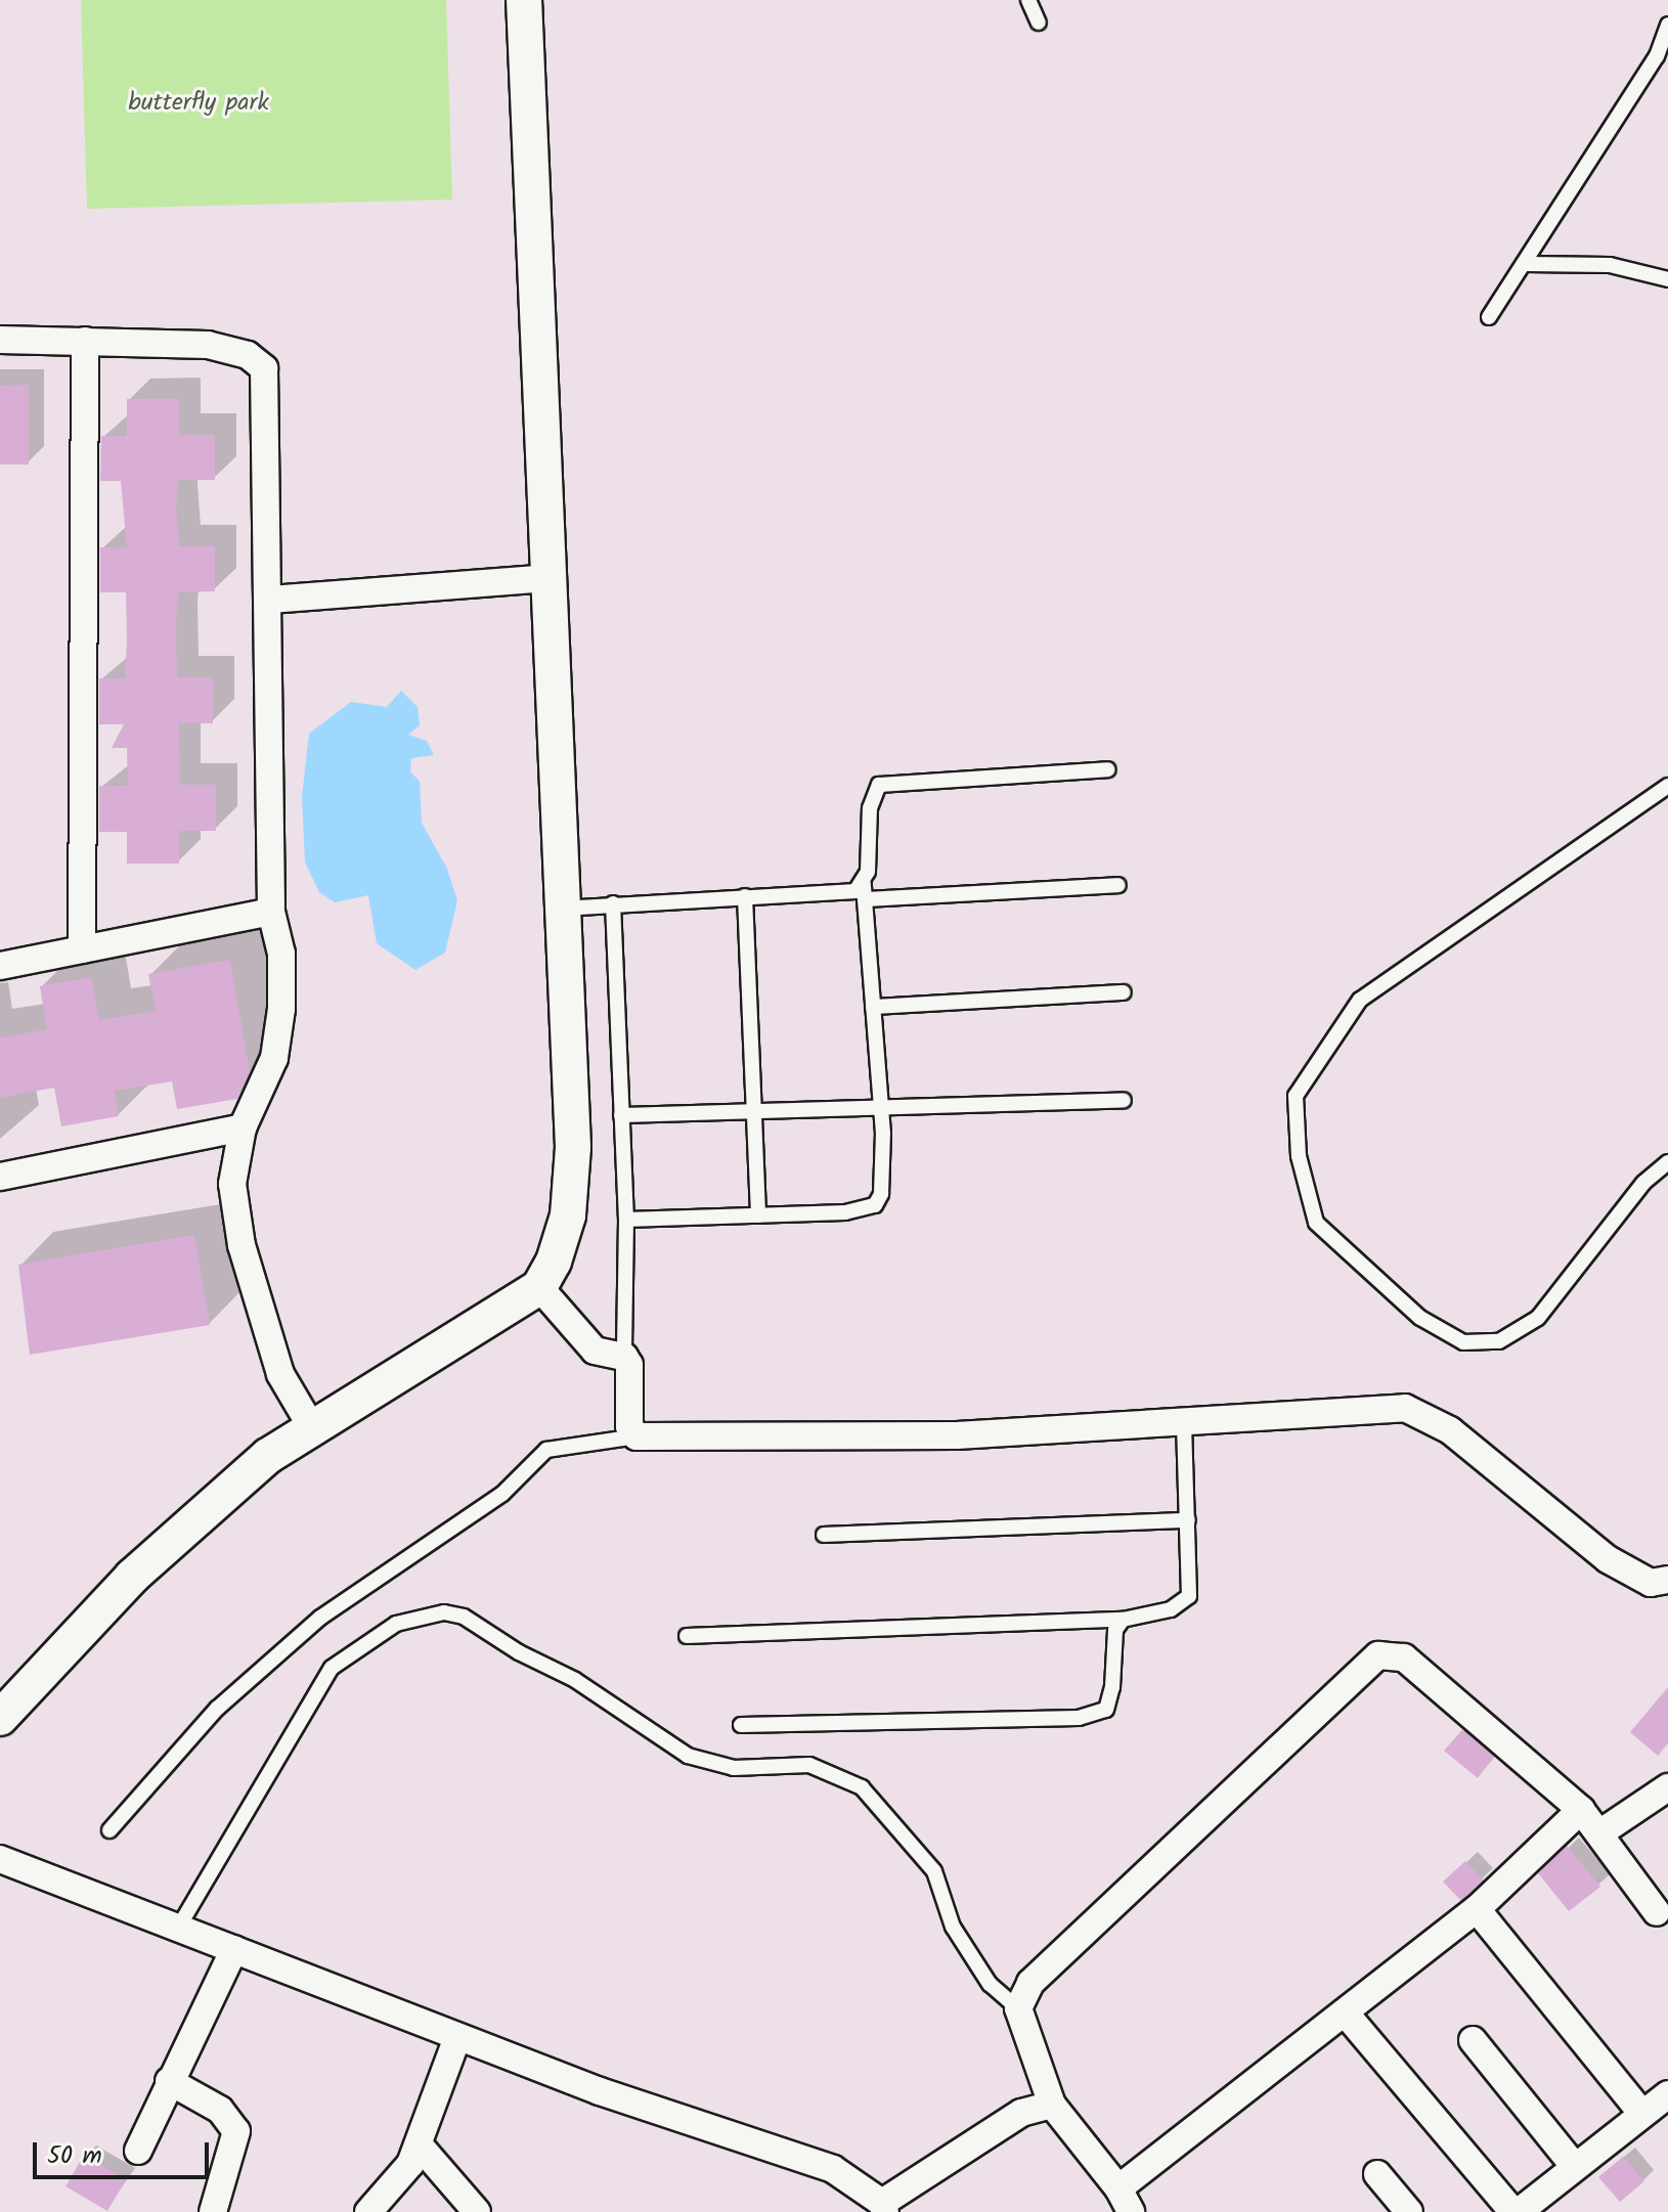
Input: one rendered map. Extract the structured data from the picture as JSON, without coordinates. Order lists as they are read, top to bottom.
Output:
{
  "parks": ["butterfly park"],
  "scale_bar": "50 m"
}
